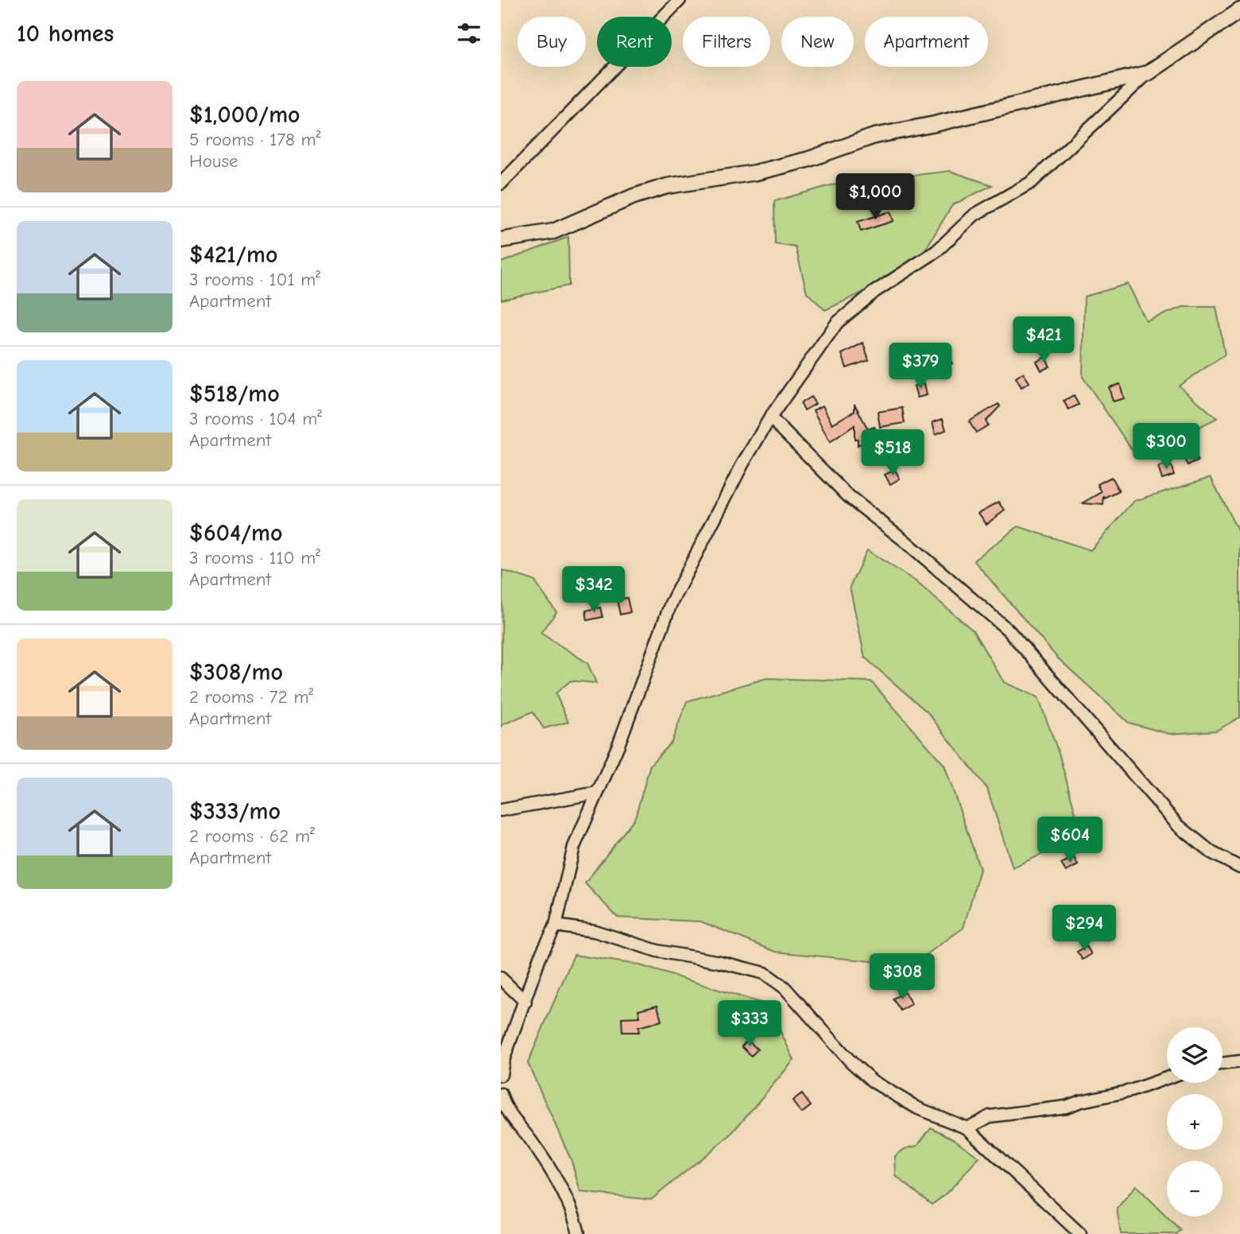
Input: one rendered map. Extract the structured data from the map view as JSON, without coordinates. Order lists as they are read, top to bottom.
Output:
{
  "page": {
    "heading": "10 homes",
    "chip": [
      "Buy",
      "Rent",
      "Filters",
      "New",
      "Apartment"
    ],
    "list": [
      {
        "name": "$1,000/mo",
        "note": "5 rooms · 178 m² · House"
      },
      {
        "name": "$421/mo",
        "note": "3 rooms · 101 m² · Apartment"
      },
      {
        "name": "$518/mo",
        "note": "3 rooms · 104 m² · Apartment"
      },
      {
        "name": "$604/mo",
        "note": "3 rooms · 110 m² · Apartment"
      },
      {
        "name": "$308/mo",
        "note": "2 rooms · 72 m² · Apartment"
      },
      {
        "name": "$333/mo",
        "note": "2 rooms · 62 m² · Apartment"
      }
    ],
    "price": [
      "$1,000",
      "$421",
      "$379",
      "$300",
      "$518",
      "$342",
      "$604",
      "$294",
      "$308",
      "$333"
    ],
    "map_buttons": ["+", "−"]
  }
}
